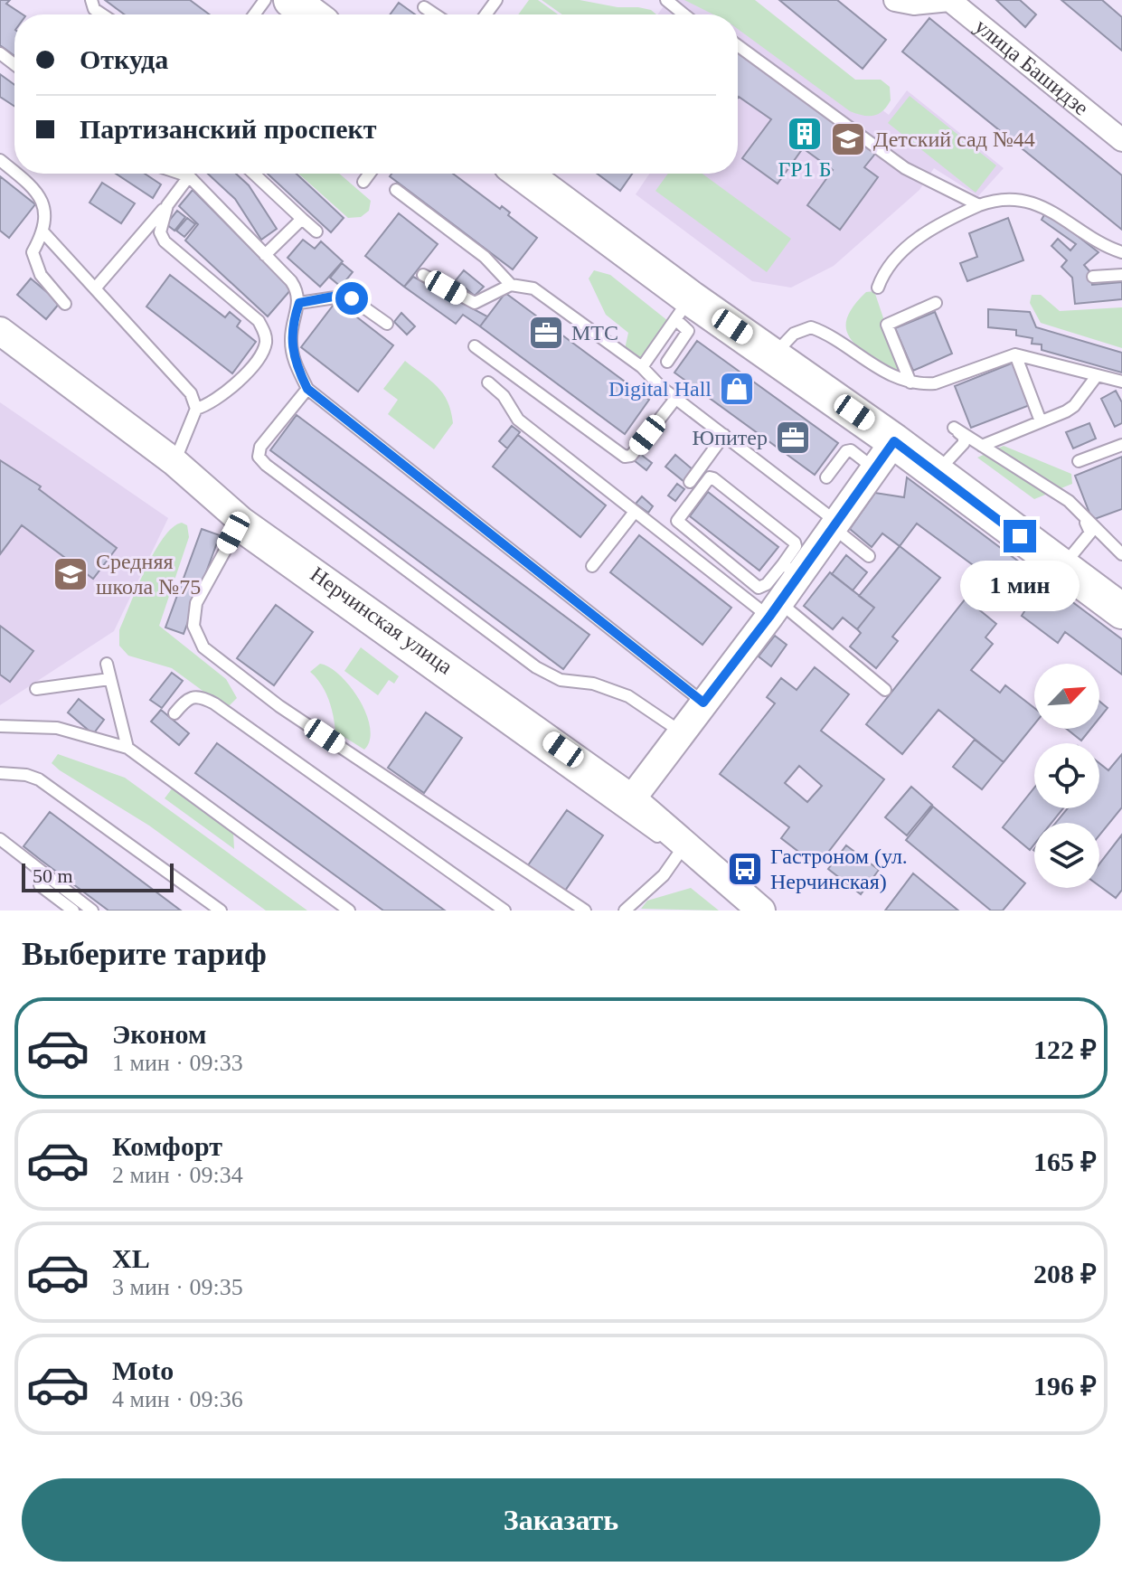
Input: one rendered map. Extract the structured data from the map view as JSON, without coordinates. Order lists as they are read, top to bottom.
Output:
{
  "streets": {
    "street": ["улица Башидзе", "Нерчинская улица"]
  },
  "places": {
    "building": ["ГР1 Б"],
    "school or university": ["Детский сад №44", "Средняя школа №75"],
    "office": ["МТС", "Юпитер"],
    "shop": ["Digital Hall"],
    "bus stop": ["Гастроном (ул. Нерчинская)"]
  },
  "scale_bar": "50 m",
  "north": "top right",
  "page": {
    "banner": ["Откуда", "Партизанский проспект"],
    "bubble": "1 мин",
    "scale": "50 m",
    "heading": "Выберите тариф",
    "list": [
      {
        "name": "Эконом",
        "note": "1 мин · 09:33",
        "value": "122 ₽"
      },
      {
        "name": "Комфорт",
        "note": "2 мин · 09:34",
        "value": "165 ₽"
      },
      {
        "name": "XL",
        "note": "3 мин · 09:35",
        "value": "208 ₽"
      },
      {
        "name": "Moto",
        "note": "4 мин · 09:36",
        "value": "196 ₽"
      }
    ],
    "buttons": "Заказать"
  }
}
